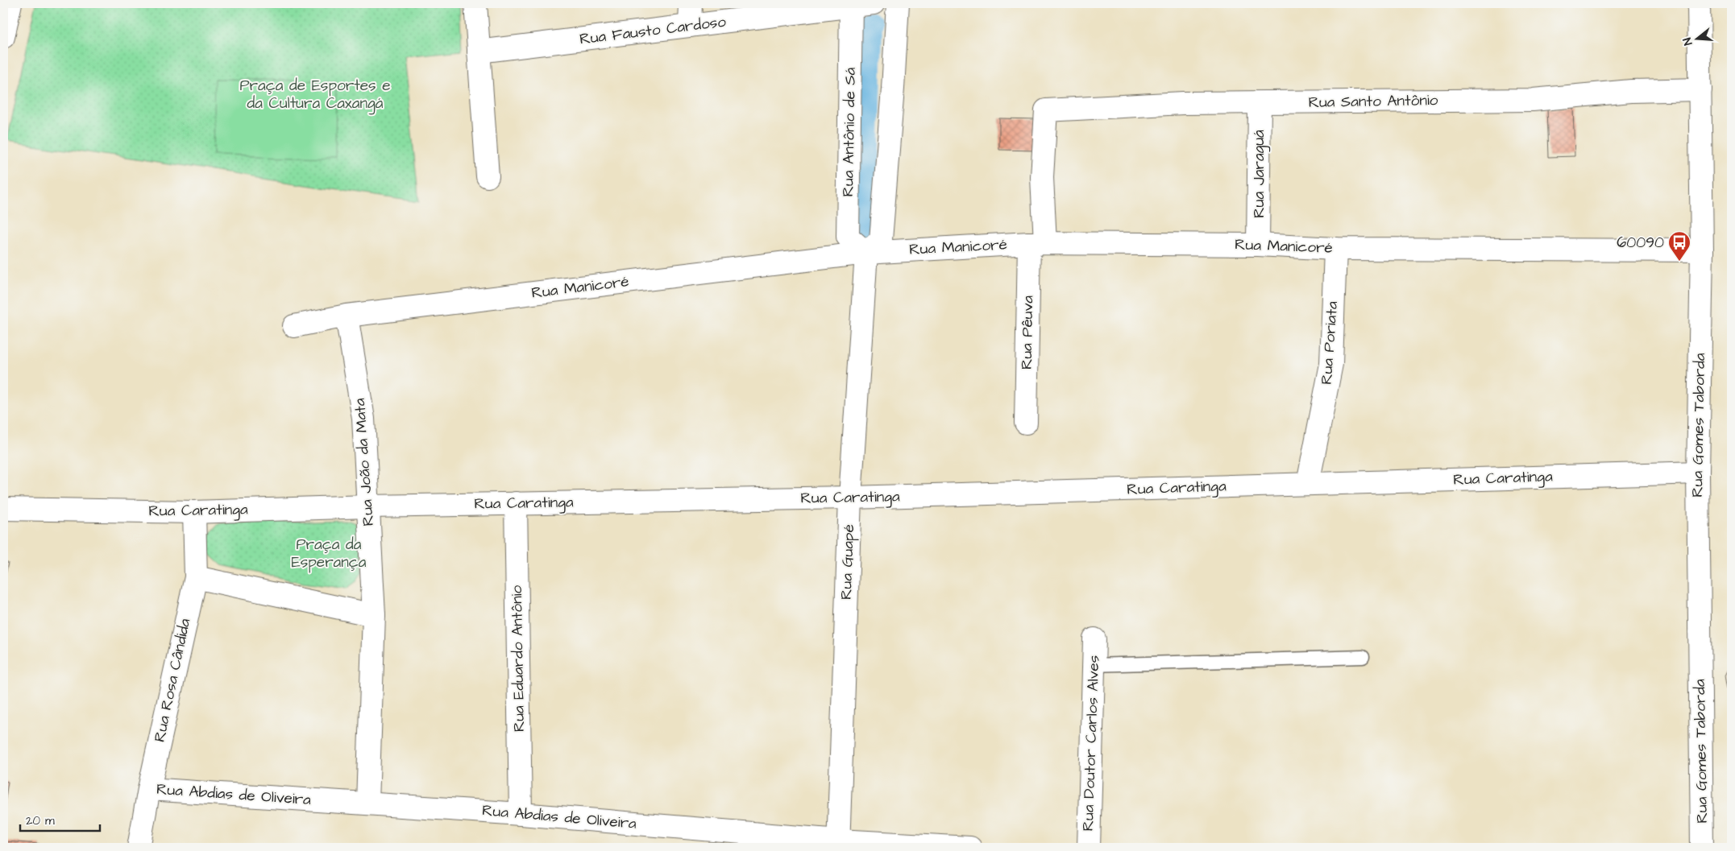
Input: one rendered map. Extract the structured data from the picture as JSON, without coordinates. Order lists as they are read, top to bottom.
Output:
{
  "streets": {
    "street": [
      "Rua Fausto Cardoso",
      "Rua Santo Antônio",
      "Rua Antônio de Sá",
      "Rua Jaraguá",
      "Rua Manicoré",
      "Rua Pêuva",
      "Rua Poriata",
      "Rua Gomes Taborda",
      "Rua João da Mata",
      "Rua Caratinga",
      "Rua Guapé",
      "Rua Eduardo Antônio",
      "Rua Rosa Cândida",
      "Rua Doutor Carlos Alves",
      "Rua Abdias de Oliveira"
    ]
  },
  "crossings": [
    ["Rua Fausto Cardoso", "Rua Antônio de Sá"],
    ["Rua Santo Antônio", "Rua Jaraguá"],
    ["Rua Santo Antônio", "Rua Pêuva"],
    ["Rua Santo Antônio", "Rua Gomes Taborda"],
    ["Rua Antônio de Sá", "Rua Manicoré"],
    ["Rua Antônio de Sá", "Rua Guapé"],
    ["Rua Jaraguá", "Rua Manicoré"],
    ["Rua Manicoré", "Rua Pêuva"],
    ["Rua Manicoré", "Rua Poriata"],
    ["Rua Manicoré", "Rua Gomes Taborda"],
    ["Rua Manicoré", "Rua João da Mata"],
    ["Rua Manicoré", "Rua Guapé"],
    ["Rua Poriata", "Rua Caratinga"],
    ["Rua Gomes Taborda", "Rua Caratinga"],
    ["Rua João da Mata", "Rua Caratinga"],
    ["Rua João da Mata", "Rua Abdias de Oliveira"],
    ["Rua Caratinga", "Rua Guapé"],
    ["Rua Caratinga", "Rua Eduardo Antônio"],
    ["Rua Caratinga", "Rua Rosa Cândida"],
    ["Rua Guapé", "Rua Abdias de Oliveira"],
    ["Rua Eduardo Antônio", "Rua Abdias de Oliveira"],
    ["Rua Rosa Cândida", "Rua Abdias de Oliveira"]
  ],
  "parks": ["Praça de Esportes e da Cultura Caxangá", "Praça da Esperança"],
  "places": {
    "bus stop": ["60090"]
  },
  "scale_bar": "20 m",
  "north": "left"
}
